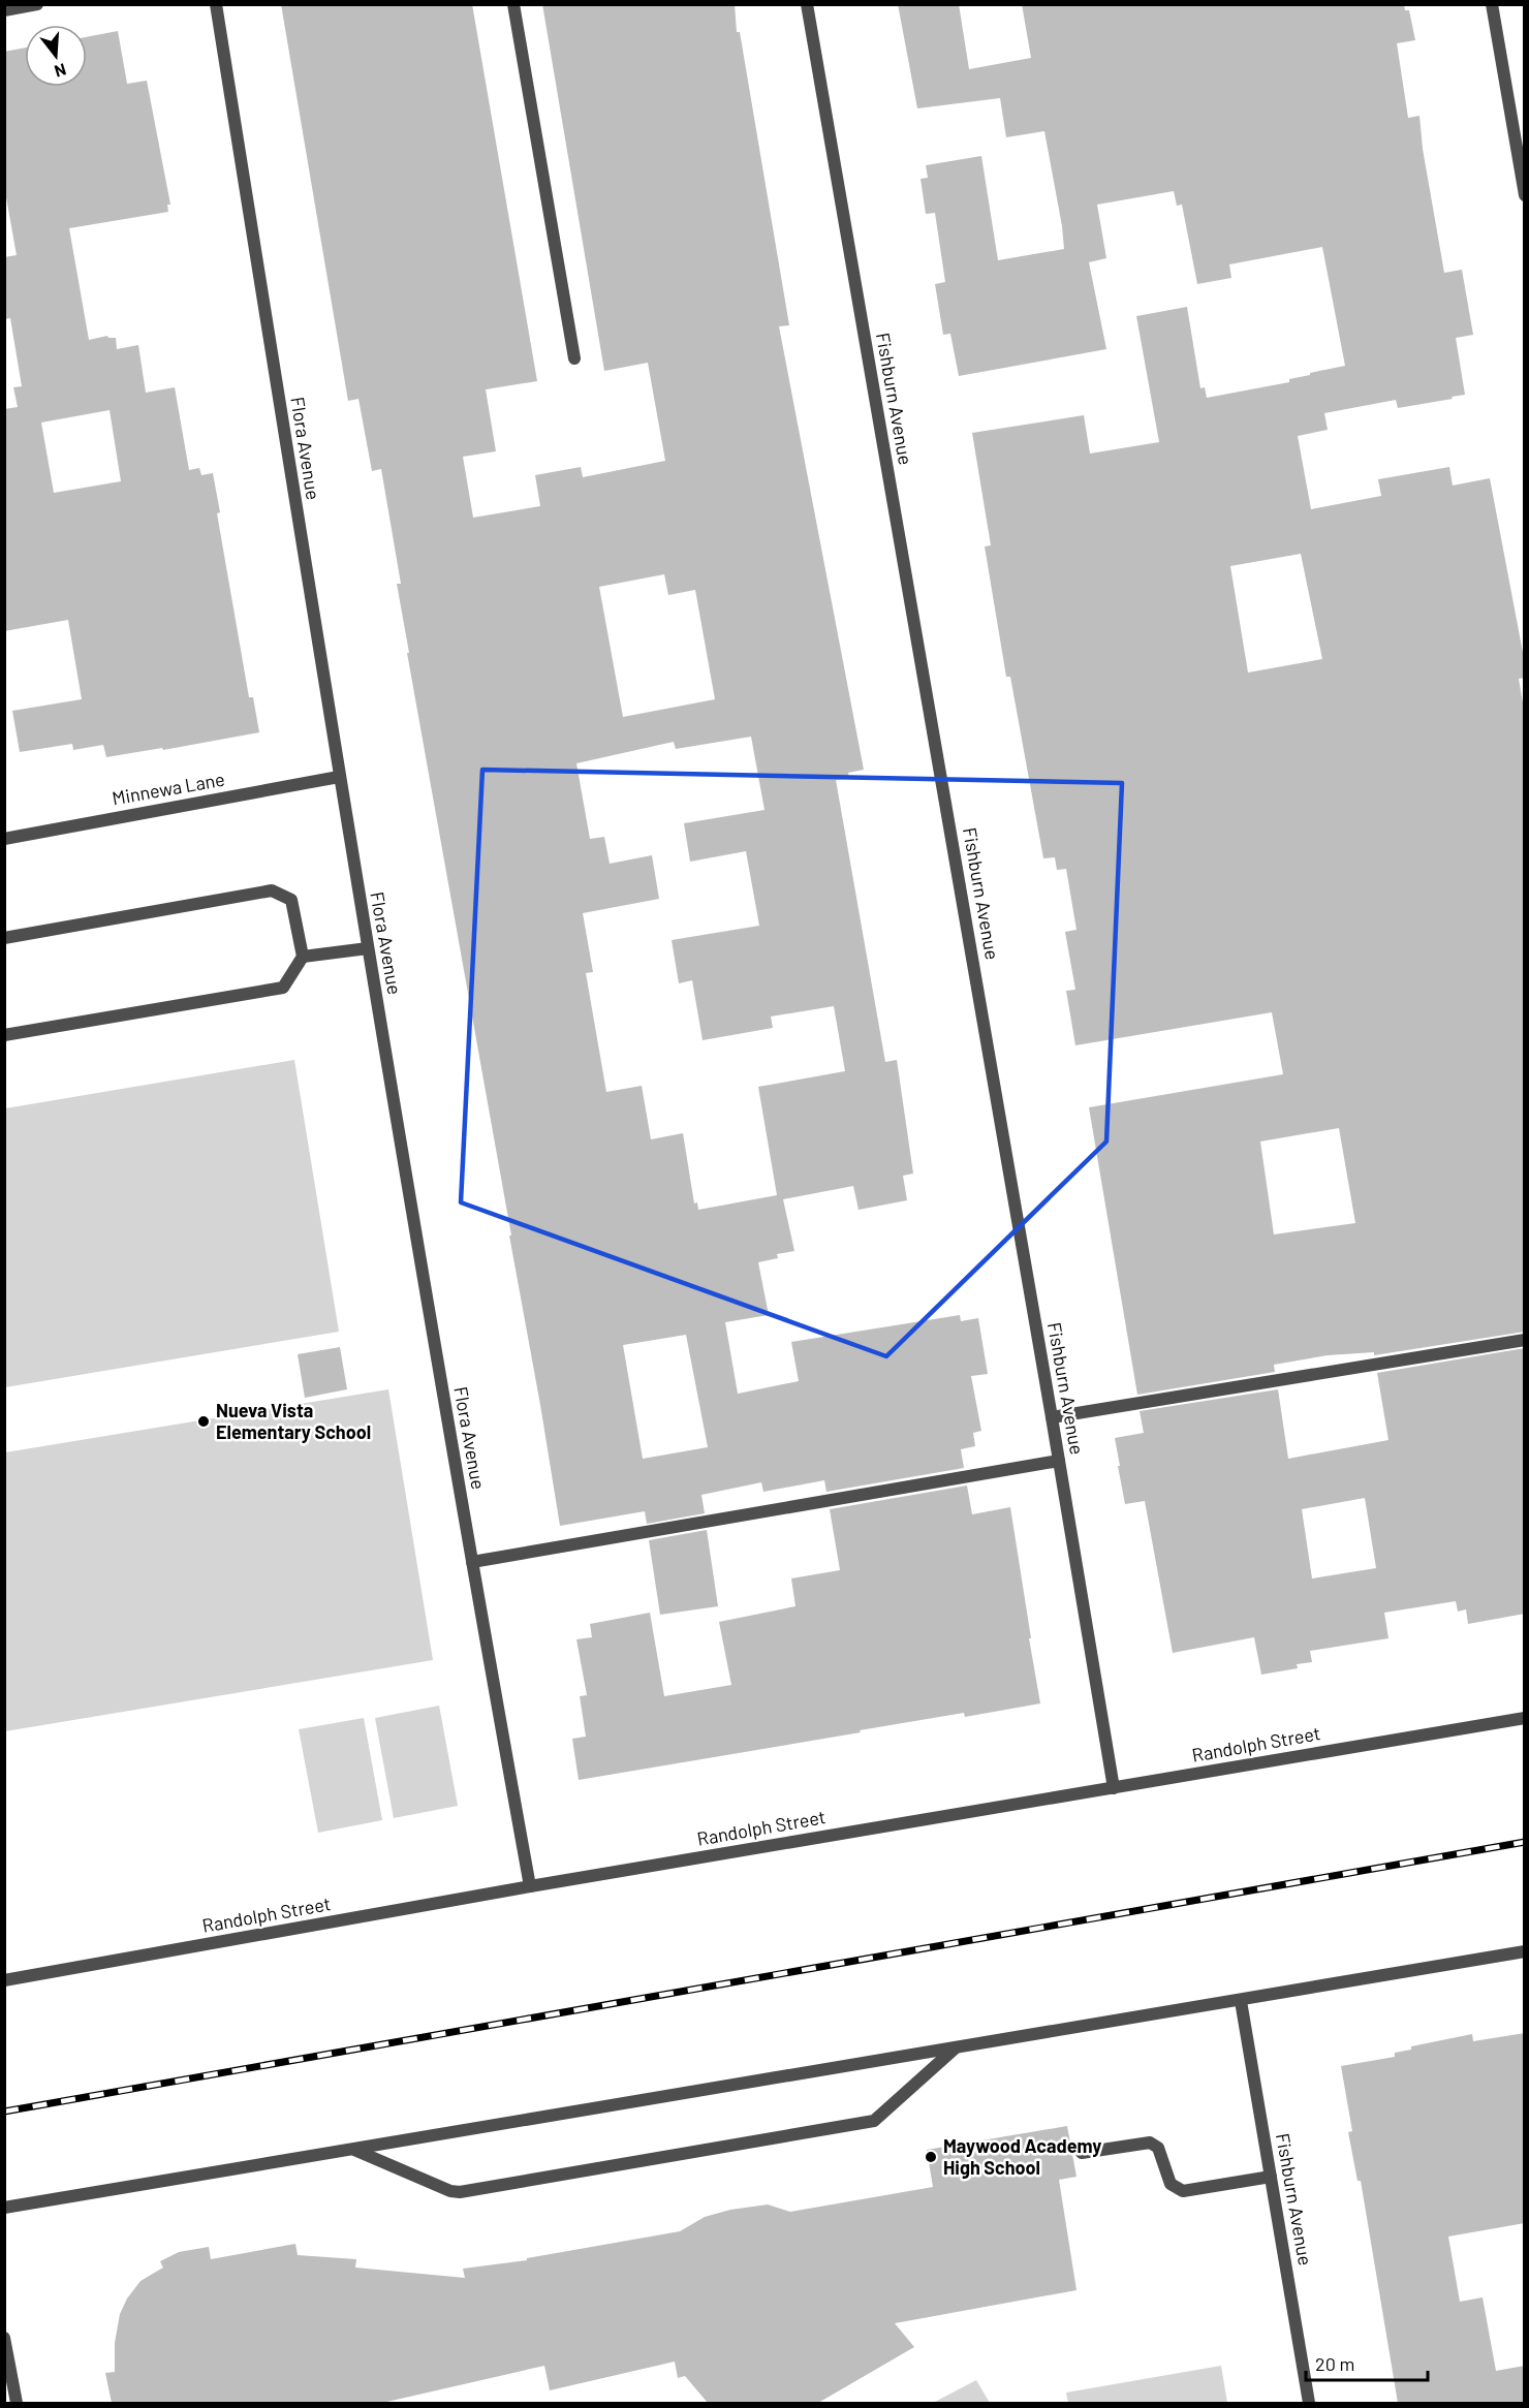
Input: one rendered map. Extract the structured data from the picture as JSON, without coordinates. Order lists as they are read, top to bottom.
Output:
{
  "streets": {
    "street": [
      "Fishburn Avenue",
      "Flora Avenue",
      "Minnewa Lane",
      "Randolph Street"
    ]
  },
  "crossings": [
    ["Fishburn Avenue", "Randolph Street"],
    ["Flora Avenue", "Minnewa Lane"],
    ["Flora Avenue", "Randolph Street"]
  ],
  "places": ["Nueva Vista Elementary School", "Maywood Academy High School"],
  "scale_bar": "20 m",
  "north": "bottom"
}
